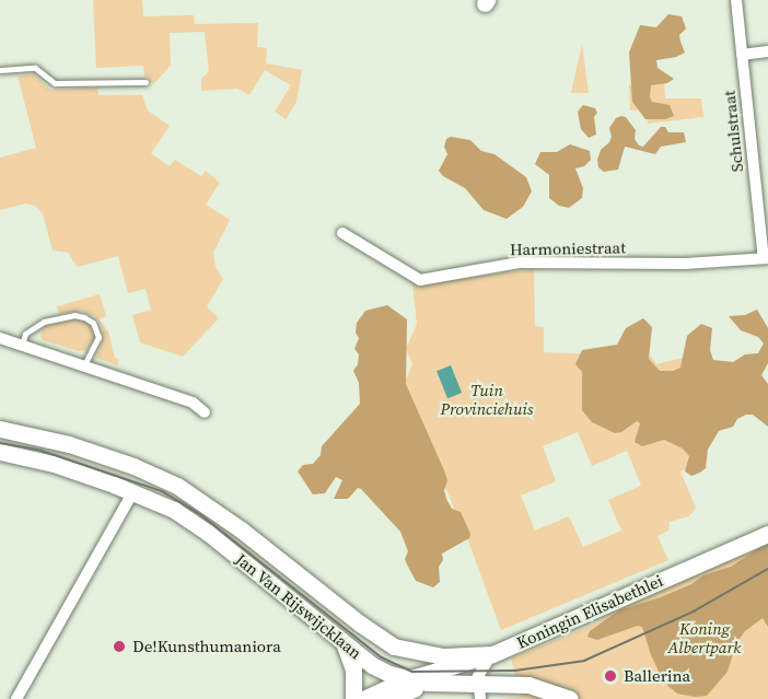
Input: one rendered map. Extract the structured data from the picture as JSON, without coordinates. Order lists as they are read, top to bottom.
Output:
{
  "streets": {
    "main road": ["Jan Van Rijswijcklaan", "Koningin Elisabethlei"],
    "street": ["Schulstraat", "Harmoniestraat"]
  },
  "crossings": [
    ["Schulstraat", "Harmoniestraat"],
    ["Jan Van Rijswijcklaan", "Koningin Elisabethlei"]
  ],
  "parks": ["Tuin Provinciehuis", "Koning Albertpark"],
  "places": ["De!Kunsthumaniora", "Ballerina"]
}
